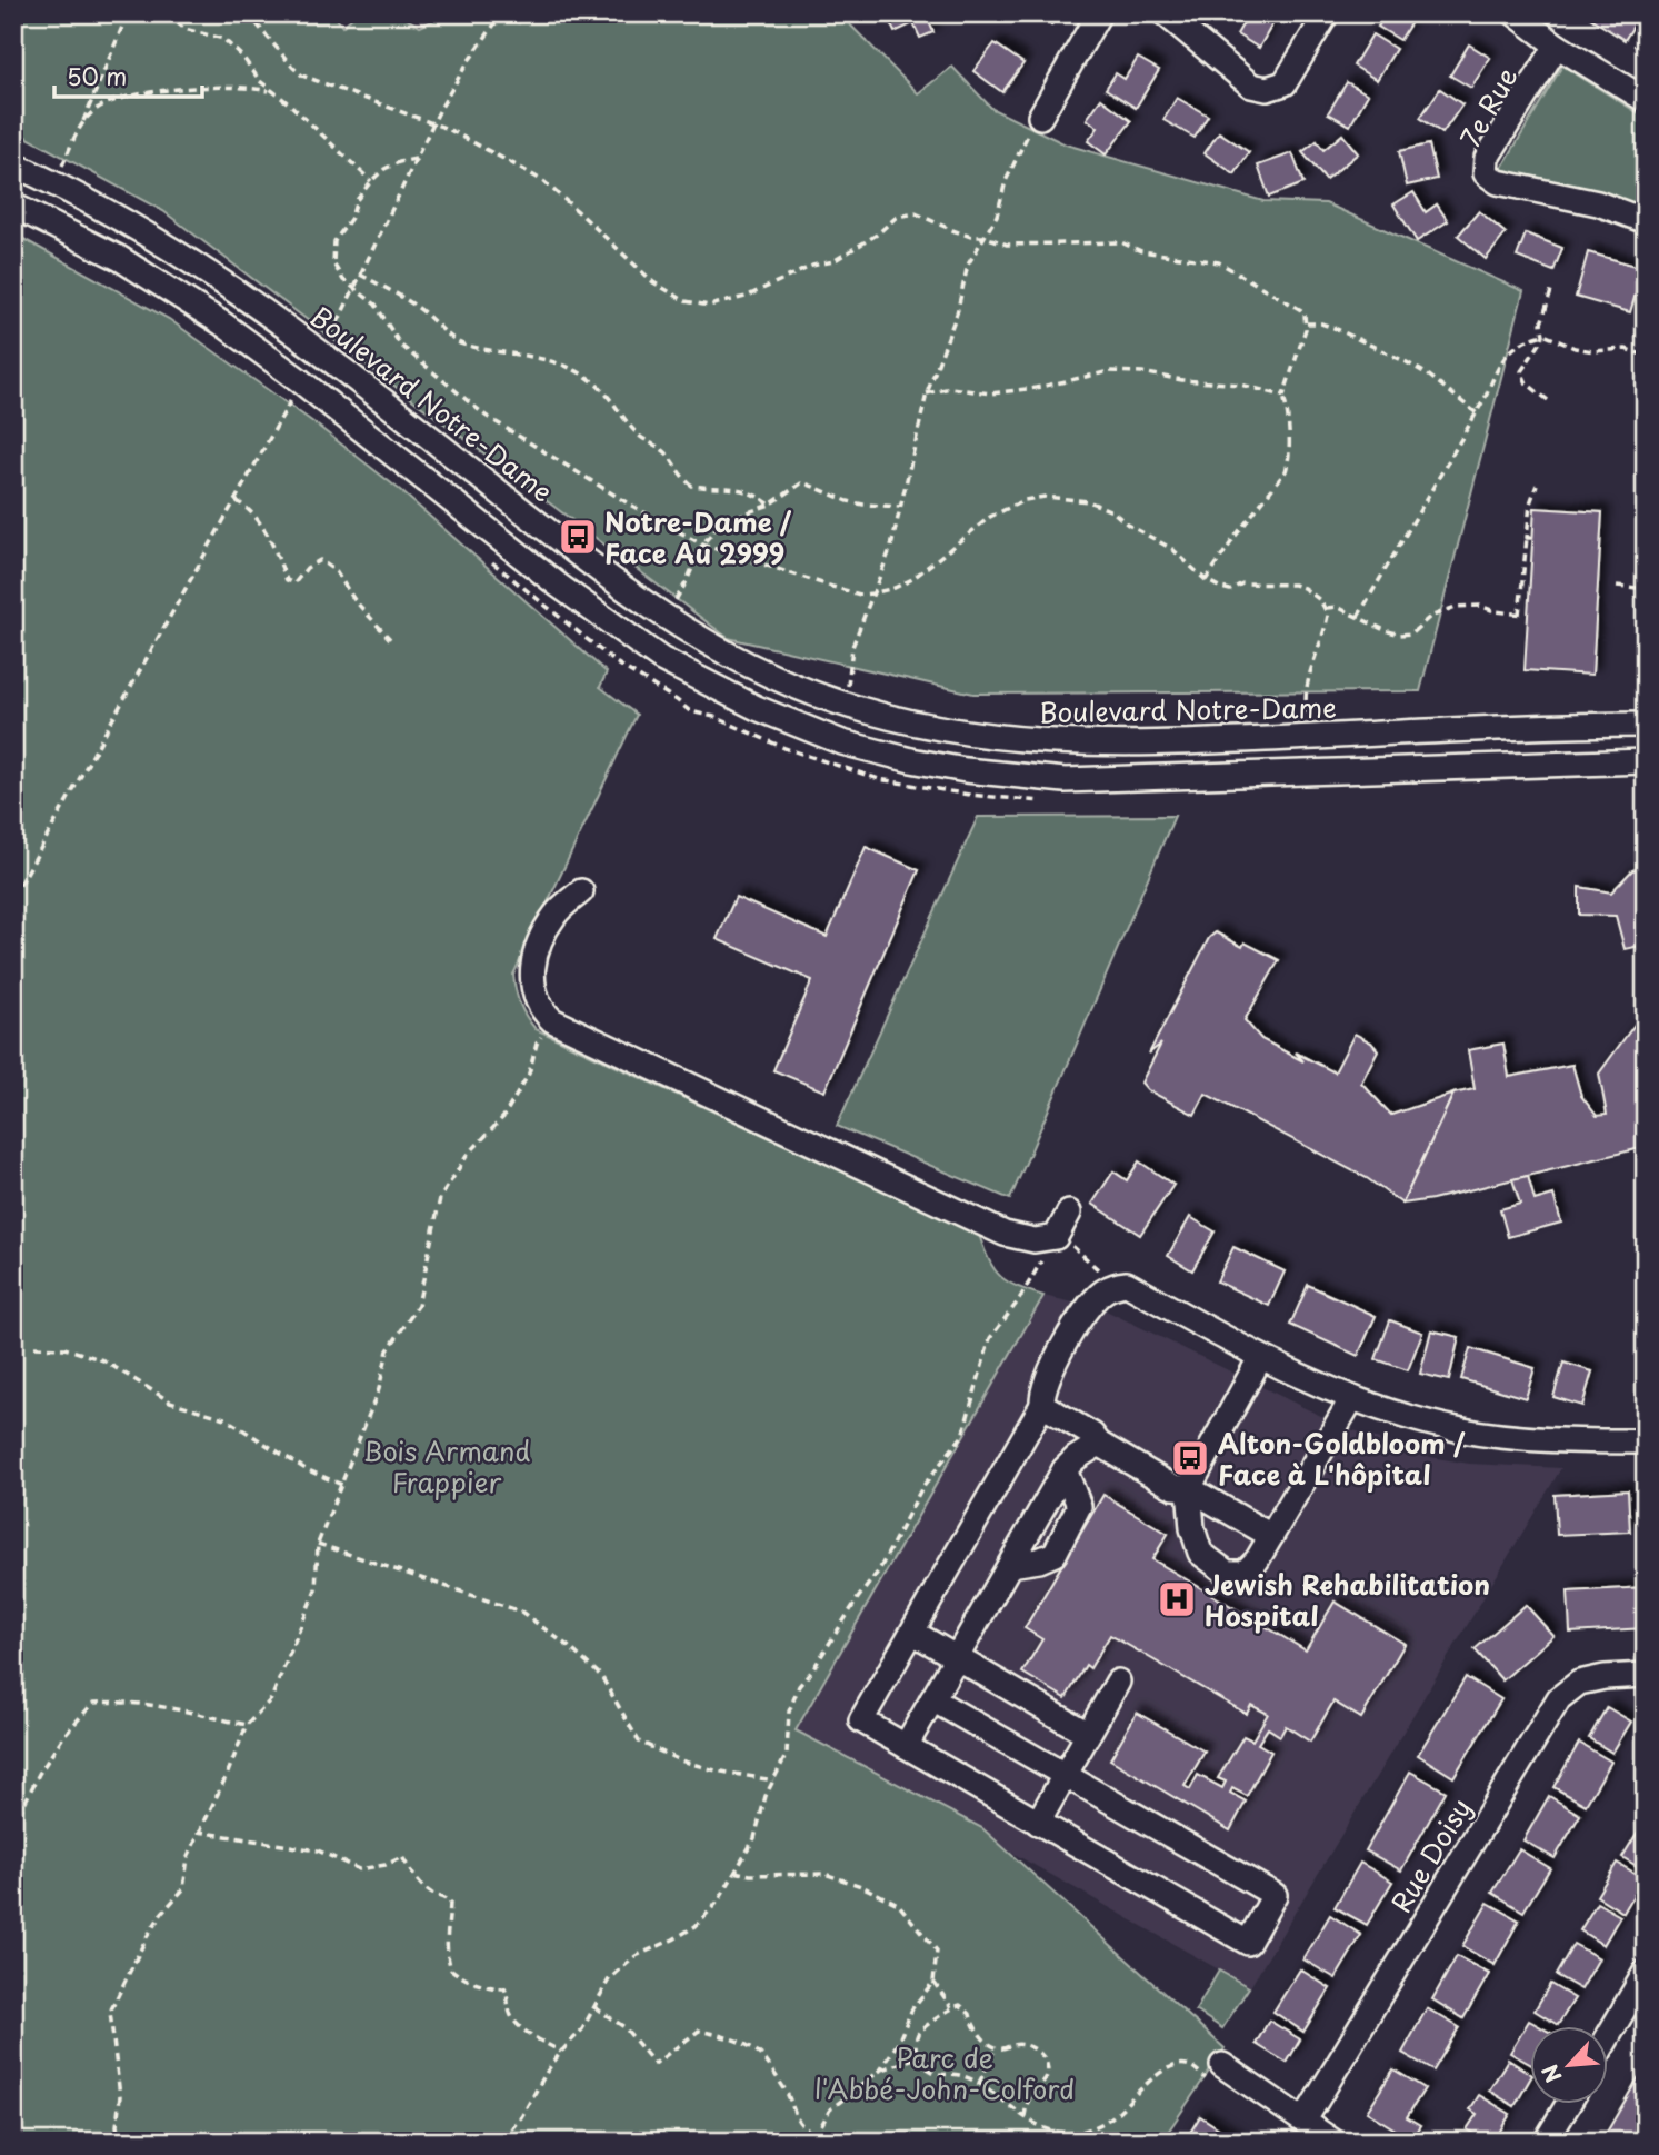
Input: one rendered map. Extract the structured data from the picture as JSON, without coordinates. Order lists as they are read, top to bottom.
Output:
{
  "streets": {
    "street": ["7e Rue", "Boulevard Notre-Dame", "Rue Doisy"]
  },
  "parks": ["Bois Armand Frappier", "Parc de l'Abbé-John-Colford"],
  "places": {
    "bus stop": ["Notre-Dame / Face Au 2999", "Alton-Goldbloom / Face à L'hôpital"],
    "hospital": ["Jewish Rehabilitation Hospital"]
  },
  "scale_bar": "50 m",
  "north": "bottom left"
}
